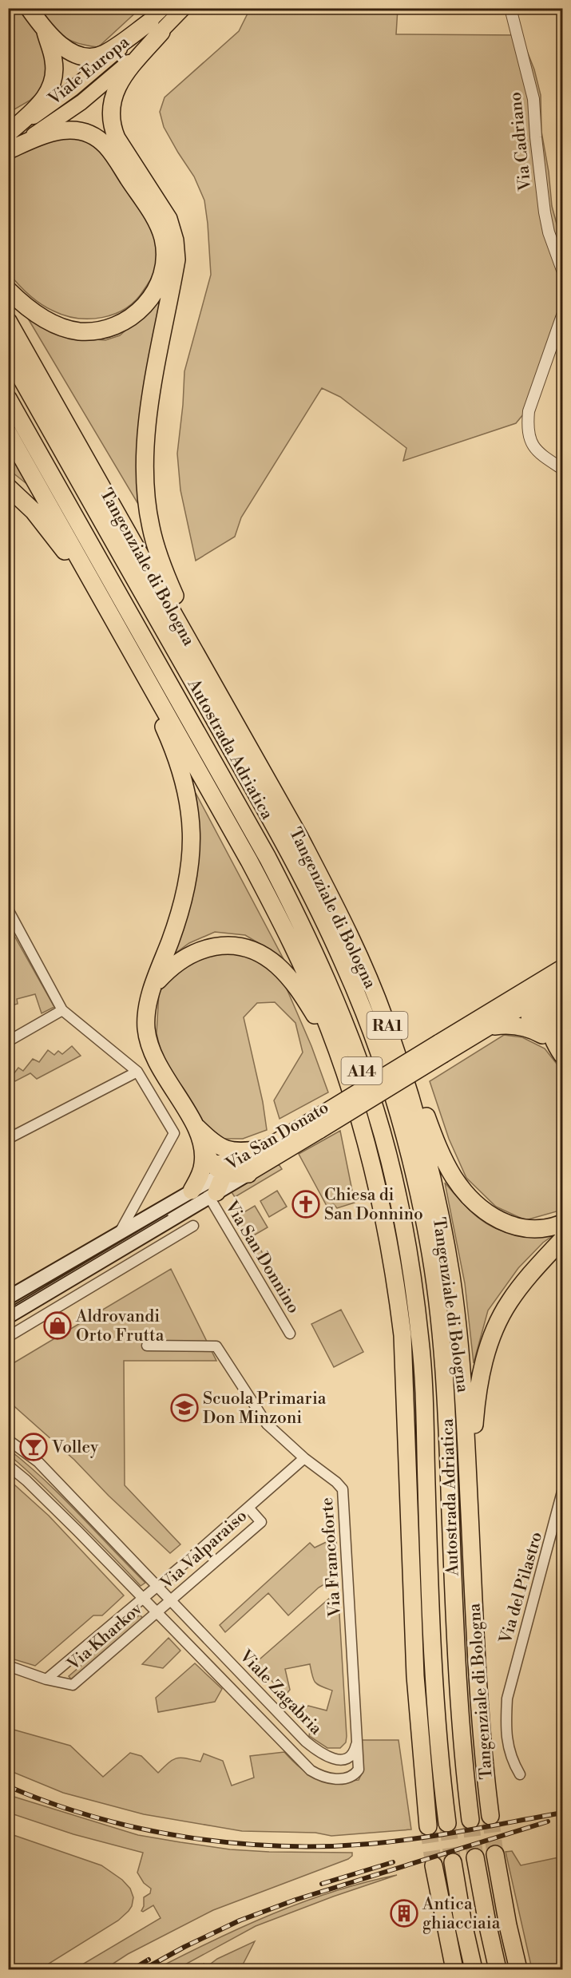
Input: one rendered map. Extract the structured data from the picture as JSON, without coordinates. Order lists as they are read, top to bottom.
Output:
{
  "streets": {
    "highway": [
      "Tangenziale di Bologna",
      "Autostrada Adriatica",
      "RA1",
      "A14"
    ],
    "main road": ["Viale Europa", "Via San Donato"],
    "street": [
      "Via Cadriano",
      "Via San Donnino",
      "Via Valparaiso",
      "Via Francoforte",
      "Via del Pilastro",
      "Via Kharkov",
      "Viale Zagabria"
    ]
  },
  "crossings": [
    ["Via San Donato", "Via San Donnino"],
    ["Via Valparaiso", "Via Francoforte"],
    ["Via Valparaiso", "Via Kharkov"],
    ["Via Valparaiso", "Viale Zagabria"],
    ["Via Francoforte", "Viale Zagabria"],
    ["Via Kharkov", "Viale Zagabria"]
  ],
  "places": {
    "church": ["Chiesa di San Donnino"],
    "shop": ["Aldrovandi Orto Frutta"],
    "school or university": ["Scuola Primaria Don Minzoni"],
    "bar": ["Volley"],
    "building": ["Antica ghiacciaia"]
  }
}
